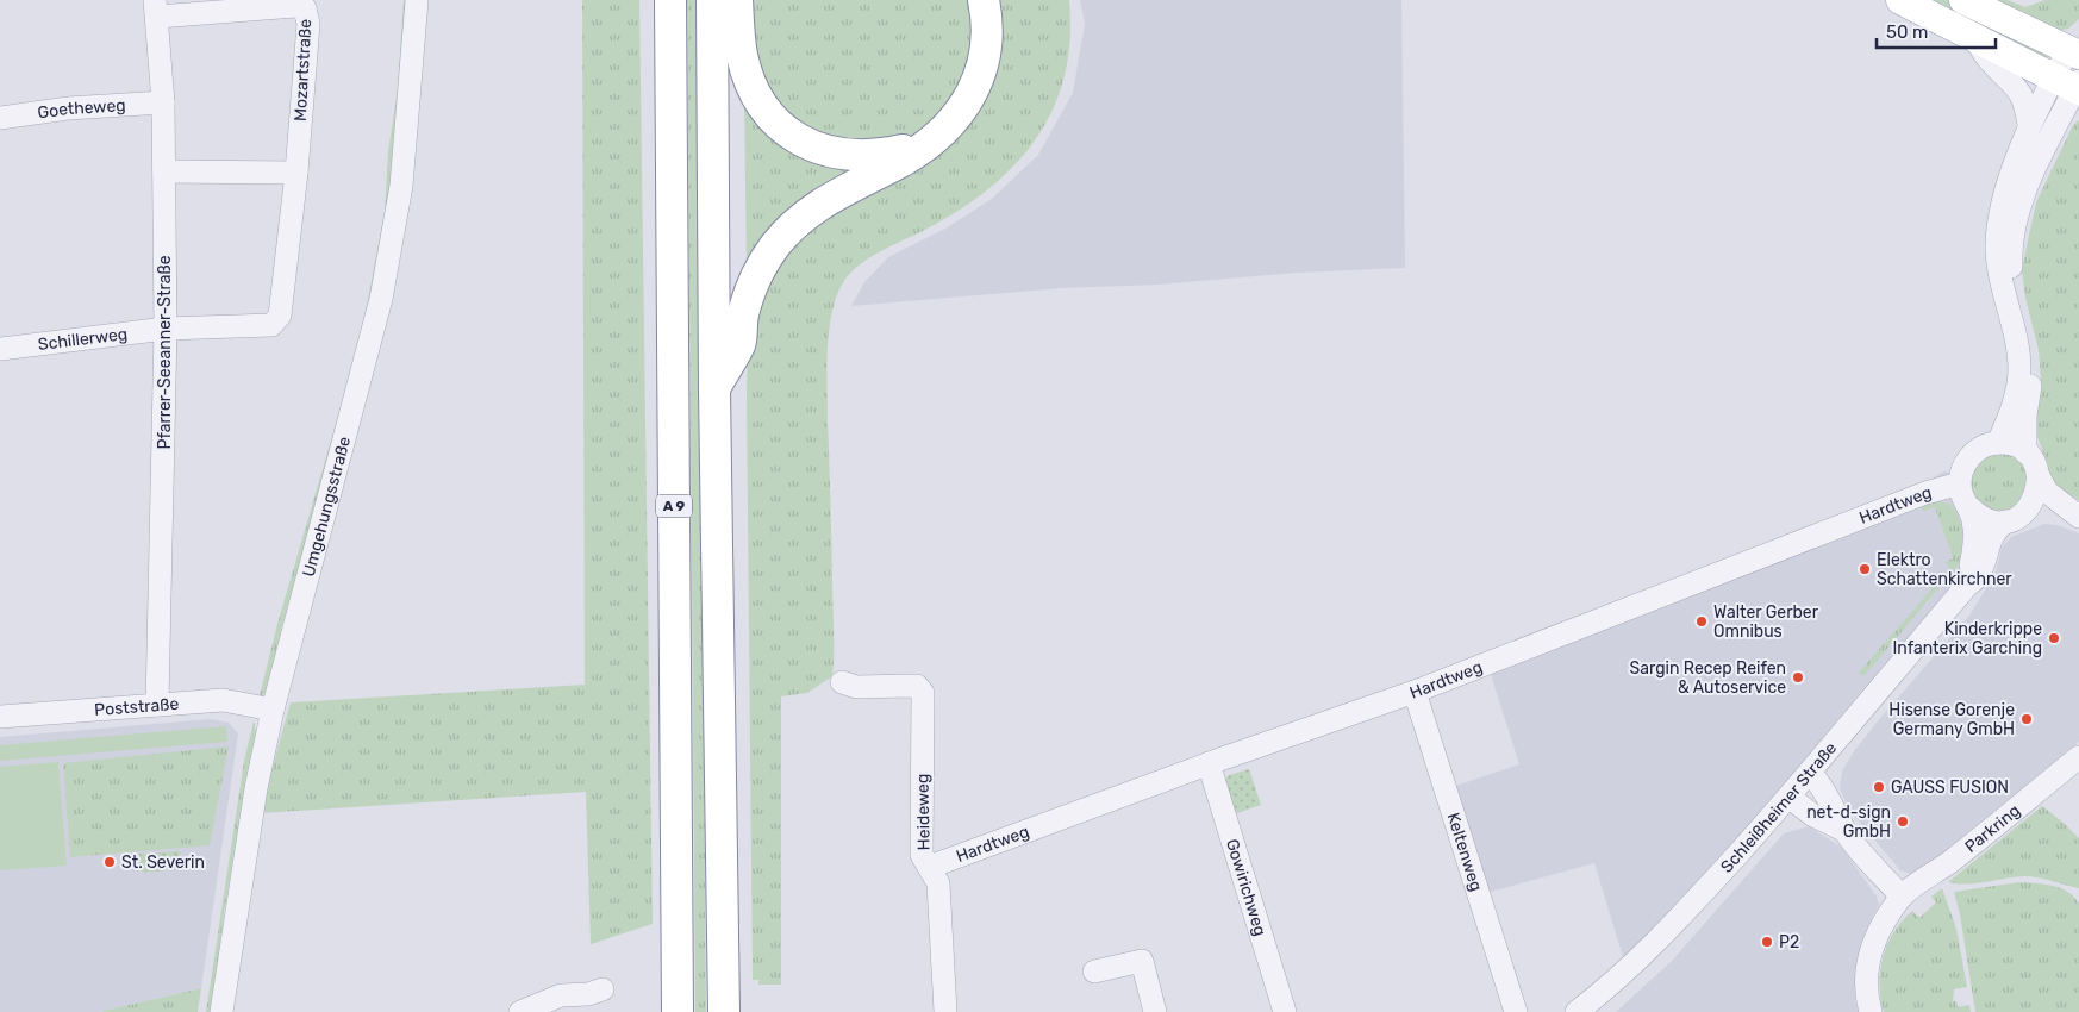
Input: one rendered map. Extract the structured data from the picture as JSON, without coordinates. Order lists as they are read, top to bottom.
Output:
{
  "streets": {
    "highway": ["A 9"],
    "street": [
      "Mozartstraße",
      "Goetheweg",
      "Schillerweg",
      "Pfarrer-Seeanner-Straße",
      "Hardtweg",
      "Umgehungsstraße",
      "Poststraße",
      "Schleißheimer Straße",
      "Heideweg",
      "Parkring",
      "Keltenweg",
      "Gowirichweg"
    ]
  },
  "crossings": [
    ["Mozartstraße", "Schillerweg"],
    ["Mozartstraße", "Pfarrer-Seeanner-Straße"],
    ["Goetheweg", "Pfarrer-Seeanner-Straße"],
    ["Schillerweg", "Pfarrer-Seeanner-Straße"],
    ["Pfarrer-Seeanner-Straße", "Poststraße"],
    ["Hardtweg", "Schleißheimer Straße"],
    ["Hardtweg", "Heideweg"],
    ["Hardtweg", "Keltenweg"],
    ["Hardtweg", "Gowirichweg"],
    ["Umgehungsstraße", "Poststraße"]
  ],
  "places": [
    "Elektro Schattenkirchner",
    "Walter Gerber Omnibus",
    "Kinderkrippe Infanterix Garching",
    "Sargin Recep Reifen & Autoservice",
    "Hisense Gorenje Germany GmbH",
    "GAUSS FUSION",
    "net-d-sign GmbH",
    "St. Severin",
    "P2"
  ],
  "scale_bar": "50 m"
}
